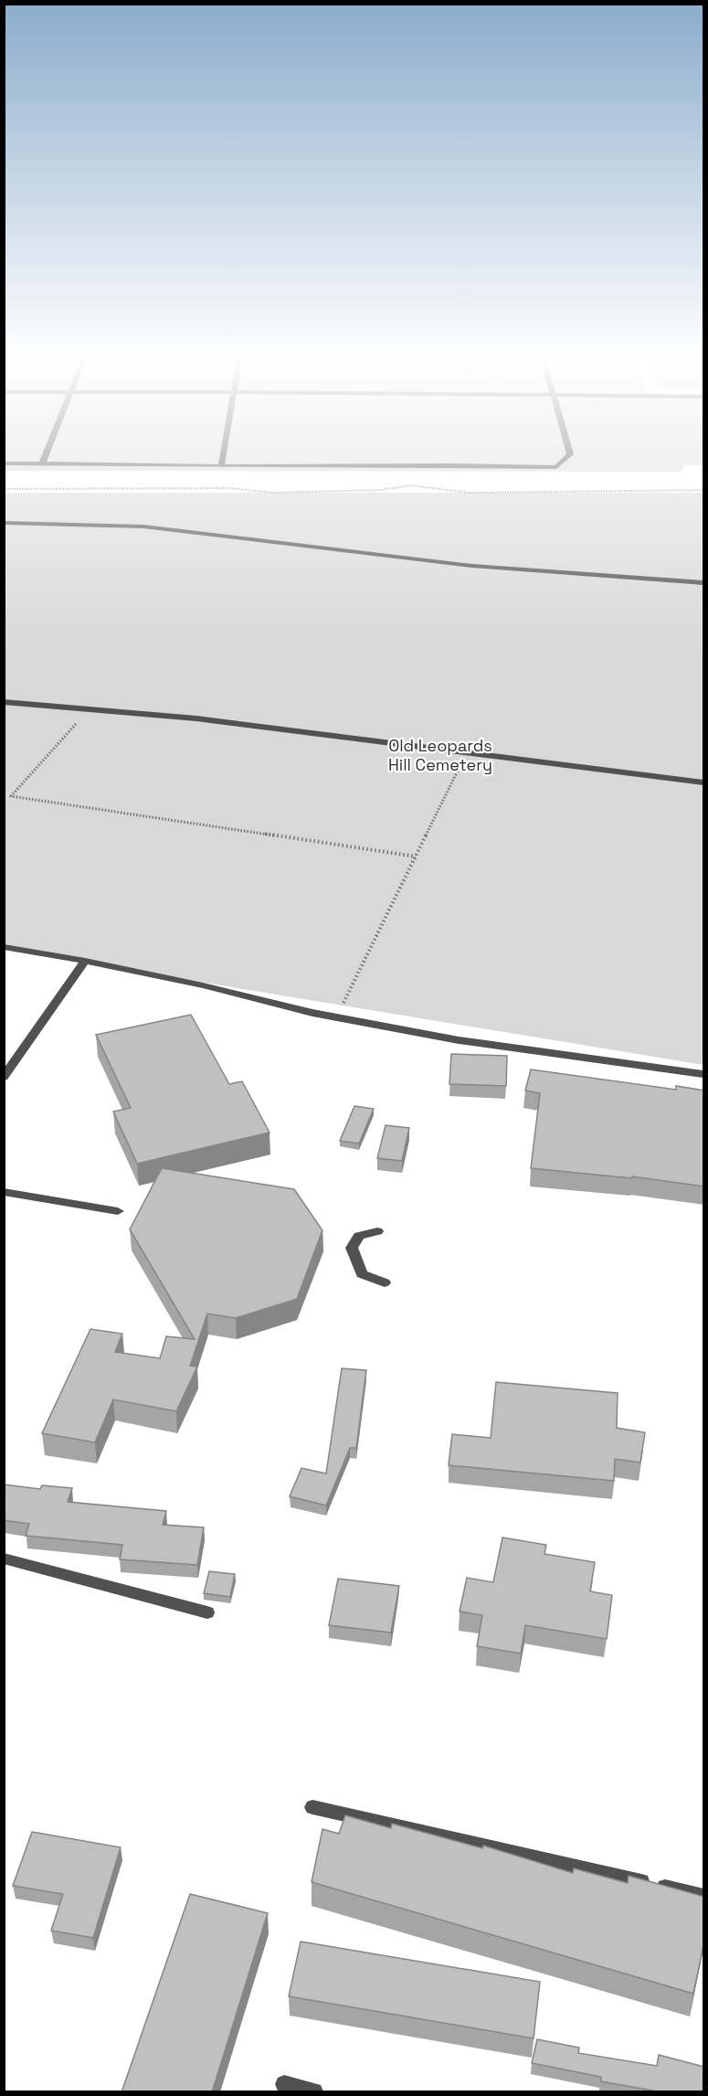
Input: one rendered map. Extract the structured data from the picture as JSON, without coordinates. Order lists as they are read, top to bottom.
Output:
{
  "parks": ["Old Leopards Hill Cemetery"]
}
